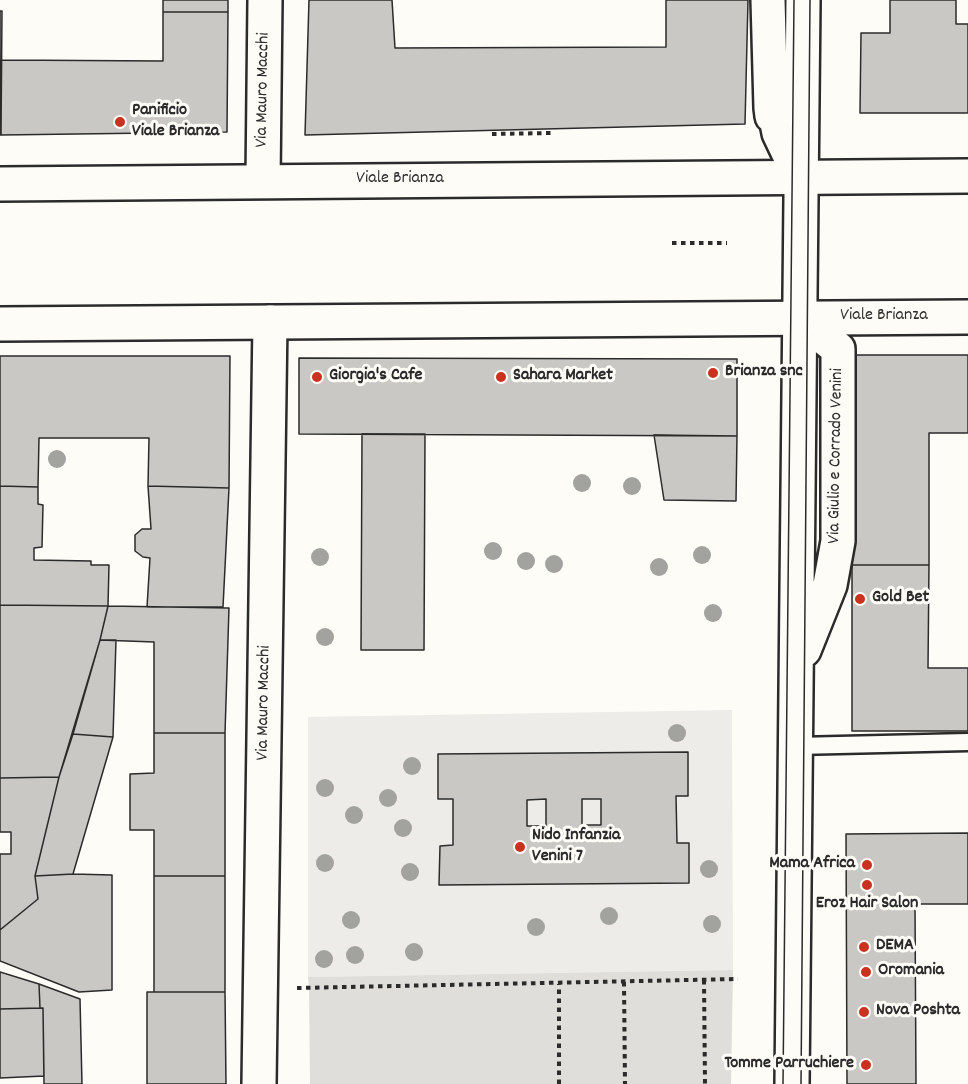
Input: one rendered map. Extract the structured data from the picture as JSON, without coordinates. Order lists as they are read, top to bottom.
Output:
{
  "streets": {
    "street": ["Via Mauro Macchi", "Viale Brianza", "Via Giulio e Corrado Venini"]
  },
  "crossings": [
    ["Via Mauro Macchi", "Viale Brianza"],
    ["Viale Brianza", "Via Giulio e Corrado Venini"]
  ],
  "places": [
    "Panificio Viale Brianza",
    "Brianza snc",
    "Giorgia's Cafe",
    "Sahara Market",
    "Gold Bet",
    "Nido Infanzia Venini 7",
    "Mama Africa",
    "Eroz Hair Salon",
    "DEMA",
    "Oromania",
    "Nova Poshta",
    "Tomme Parruchiere"
  ]
}
